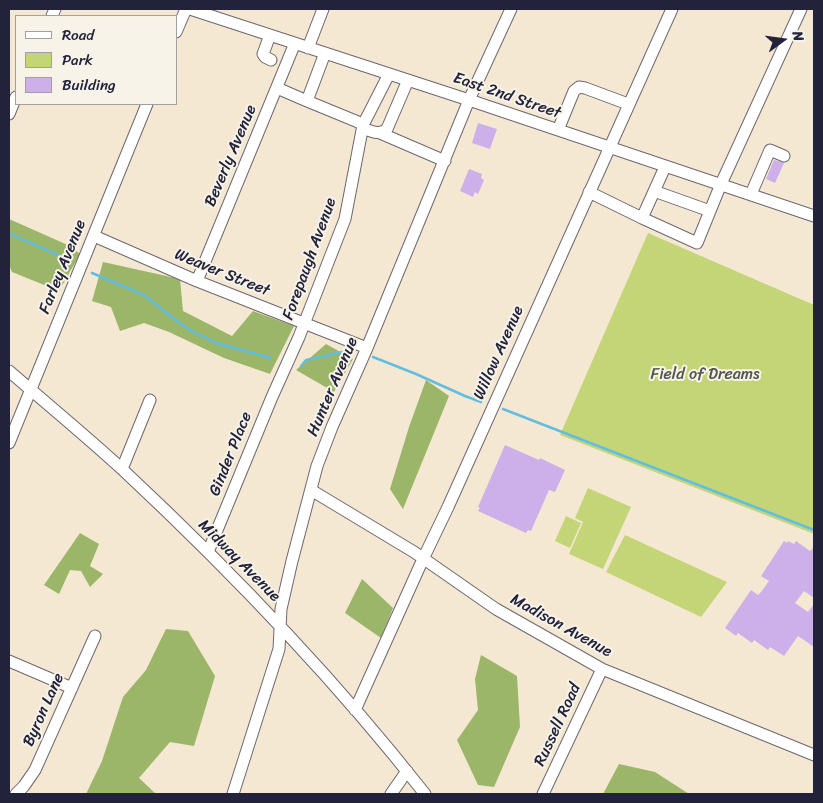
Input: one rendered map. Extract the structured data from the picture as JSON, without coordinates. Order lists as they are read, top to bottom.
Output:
{
  "streets": {
    "street": [
      "East 2nd Street",
      "Beverly Avenue",
      "Forepaugh Avenue",
      "Farley Avenue",
      "Weaver Street",
      "Willow Avenue",
      "Hunter Avenue",
      "Ginder Place",
      "Midway Avenue",
      "Madison Avenue",
      "Byron Lane",
      "Russell Road"
    ]
  },
  "crossings": [
    ["East 2nd Street", "Beverly Avenue"],
    ["East 2nd Street", "Forepaugh Avenue"],
    ["East 2nd Street", "Willow Avenue"],
    ["East 2nd Street", "Hunter Avenue"],
    ["Beverly Avenue", "Weaver Street"],
    ["Forepaugh Avenue", "Weaver Street"],
    ["Forepaugh Avenue", "Ginder Place"],
    ["Farley Avenue", "Weaver Street"],
    ["Farley Avenue", "Midway Avenue"],
    ["Weaver Street", "Hunter Avenue"],
    ["Willow Avenue", "Midway Avenue"],
    ["Willow Avenue", "Madison Avenue"],
    ["Hunter Avenue", "Midway Avenue"],
    ["Hunter Avenue", "Madison Avenue"],
    ["Ginder Place", "Midway Avenue"],
    ["Madison Avenue", "Russell Road"]
  ],
  "parks": ["Field of Dreams"],
  "legend": ["Road", "Park", "Building"],
  "north": "right"
}
